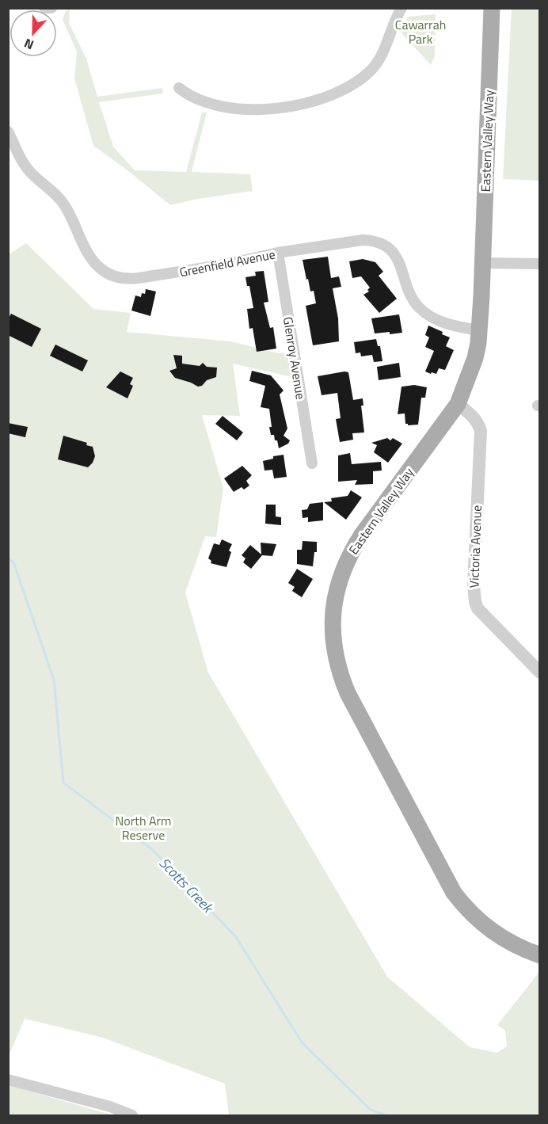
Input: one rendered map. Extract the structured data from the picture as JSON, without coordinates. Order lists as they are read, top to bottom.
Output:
{
  "streets": {
    "main road": ["Eastern Valley Way"],
    "street": ["Greenfield Avenue", "Glenroy Avenue", "Victoria Avenue"]
  },
  "crossings": [
    ["Eastern Valley Way", "Greenfield Avenue"],
    ["Eastern Valley Way", "Victoria Avenue"],
    ["Greenfield Avenue", "Glenroy Avenue"]
  ],
  "water": ["Scotts Creek"],
  "parks": ["Cawarrah Park", "North Arm Reserve"],
  "north": "bottom"
}
